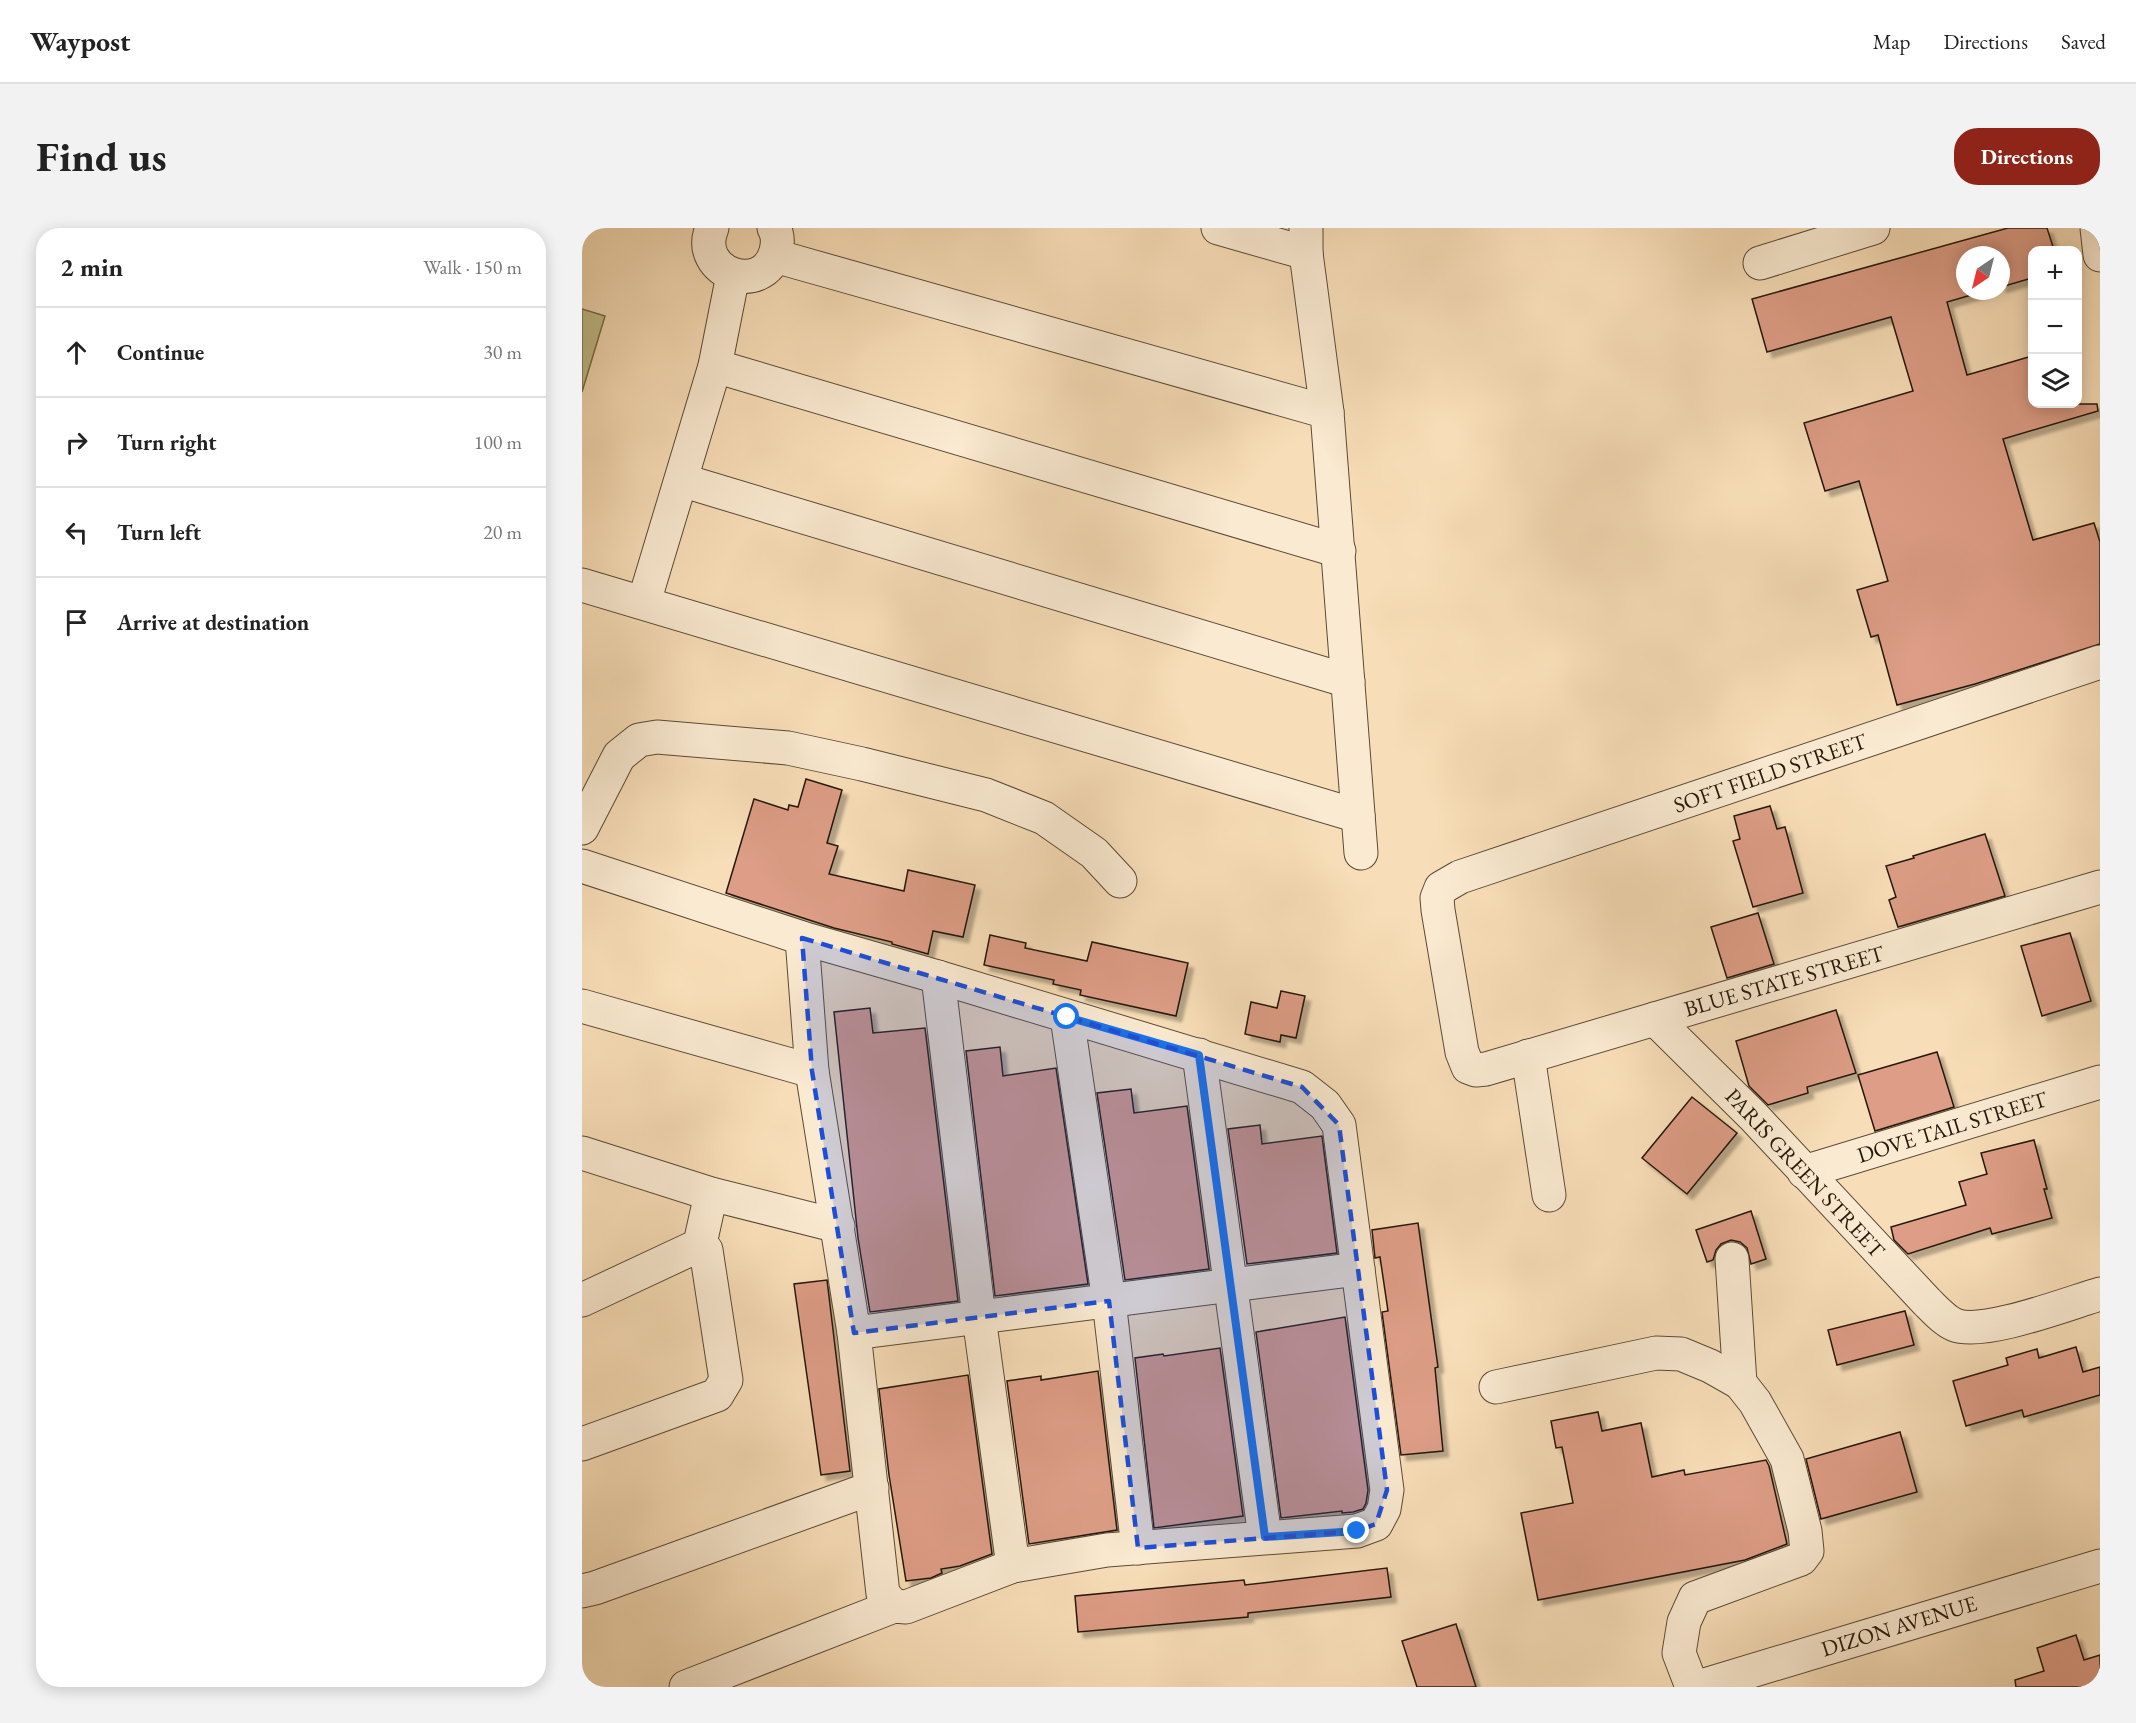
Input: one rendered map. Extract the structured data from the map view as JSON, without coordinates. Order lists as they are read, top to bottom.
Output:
{
  "streets": {
    "street": [
      "SOFT FIELD STREET",
      "BLUE STATE STREET",
      "DOVE TAIL STREET",
      "PARIS GREEN STREET",
      "DIZON AVENUE"
    ]
  },
  "crossings": [
    ["SOFT FIELD STREET", "BLUE STATE STREET"],
    ["BLUE STATE STREET", "PARIS GREEN STREET"],
    ["DOVE TAIL STREET", "PARIS GREEN STREET"]
  ],
  "north": "bottom left",
  "page": {
    "header": "Waypost",
    "nav": ["Map", "Directions", "Saved"],
    "buttons": "Directions",
    "title": "Find us",
    "heading": ["2 min", "Walk · 150 m"],
    "map_buttons": ["+", "−"],
    "list": [
      ["Continue", "30 m"],
      ["Turn right", "100 m"],
      ["Turn left", "20 m"],
      "Arrive at destination"
    ]
  }
}
